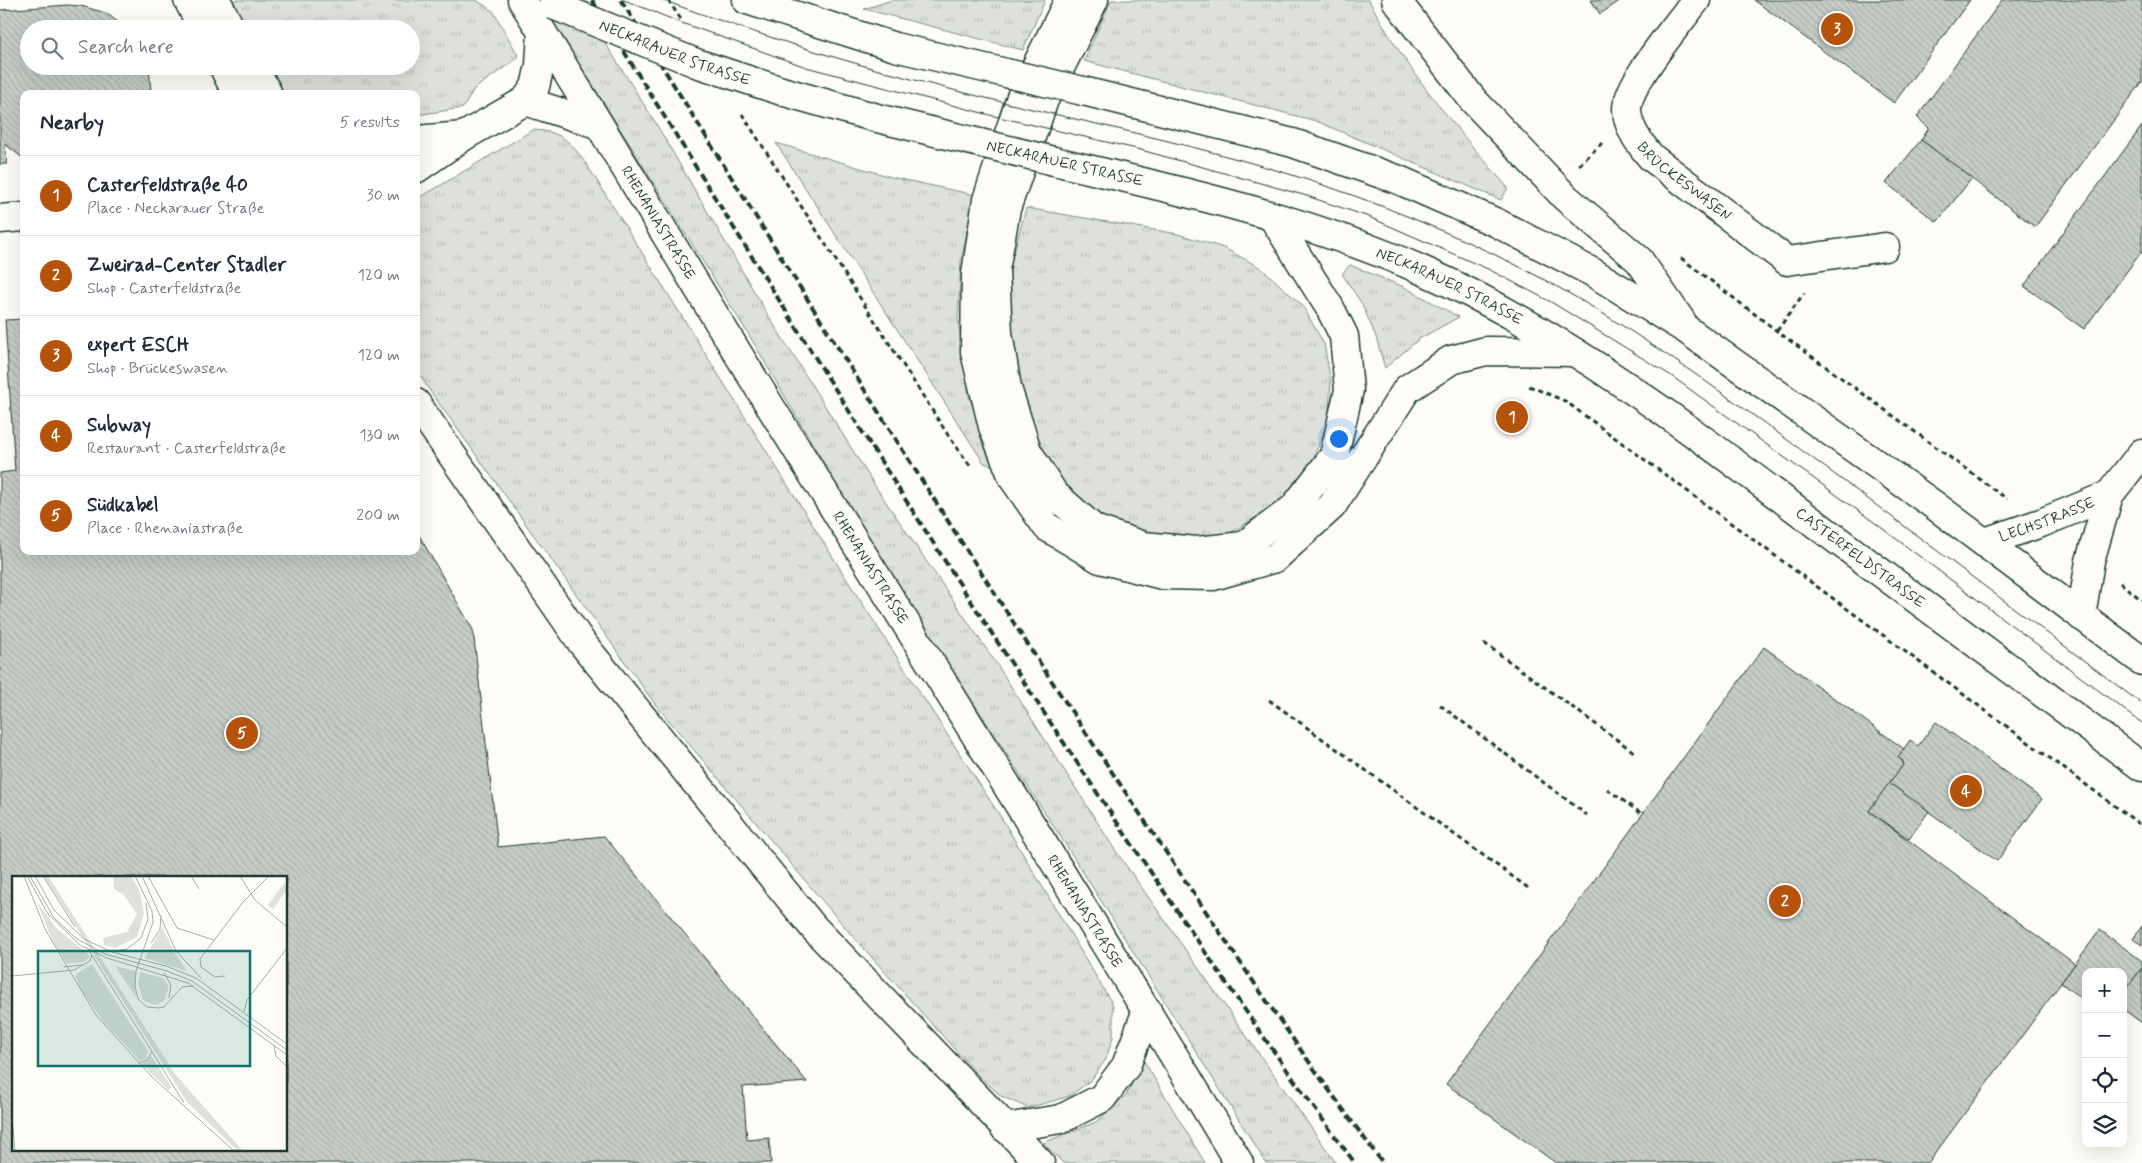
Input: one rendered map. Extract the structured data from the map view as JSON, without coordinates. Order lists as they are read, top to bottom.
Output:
{
  "streets": {
    "main road": [
      "NECKARAUER STRASSE",
      "BRÜCKESWASEN",
      "RHENANIASTRASSE",
      "LECHSTRASSE",
      "CASTERFELDSTRASSE"
    ]
  },
  "crossings": [
    ["NECKARAUER STRASSE", "CASTERFELDSTRASSE"]
  ],
  "page": {
    "pins": [
      "3",
      "1",
      "5",
      "4",
      "2"
    ],
    "search": "Search here",
    "heading": ["Nearby", "5 results"],
    "list": [
      {
        "mark": "1",
        "name": "Casterfeldstraße 40",
        "note": "Place · Neckarauer Straße",
        "value": "30 m"
      },
      {
        "mark": "2",
        "name": "Zweirad-Center Stadler",
        "note": "Shop · Casterfeldstraße",
        "value": "120 m"
      },
      {
        "mark": "3",
        "name": "expert ESCH",
        "note": "Shop · Brückeswasen",
        "value": "120 m"
      },
      {
        "mark": "4",
        "name": "Subway",
        "note": "Restaurant · Casterfeldstraße",
        "value": "130 m"
      },
      {
        "mark": "5",
        "name": "Südkabel",
        "note": "Place · Rhenaniastraße",
        "value": "200 m"
      }
    ],
    "map_buttons": ["+", "−"]
  }
}
